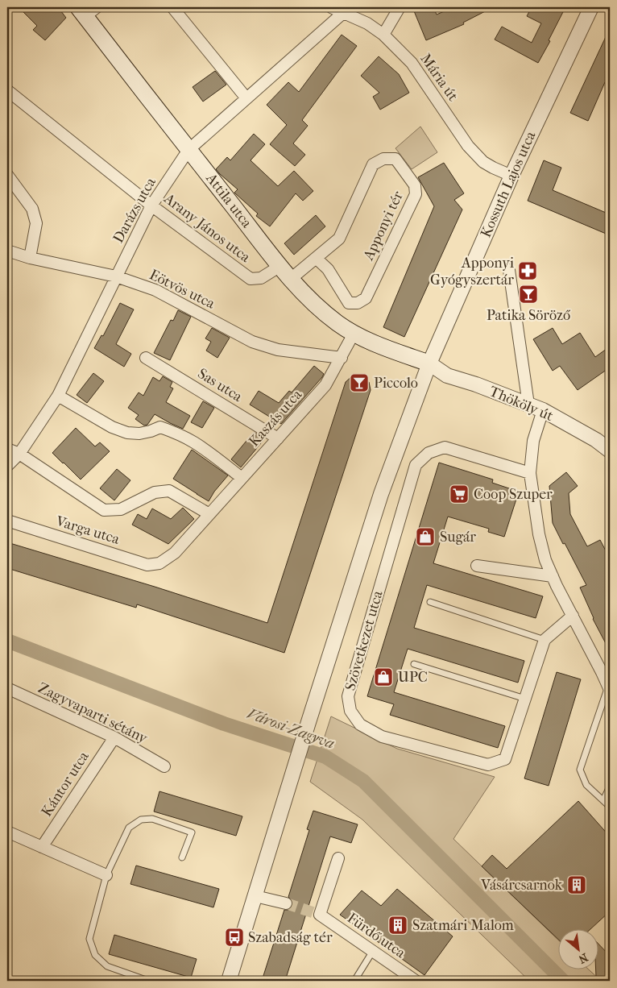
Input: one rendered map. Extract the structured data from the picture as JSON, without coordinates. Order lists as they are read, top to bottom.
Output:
{
  "streets": {
    "main road": ["Attila utca"],
    "street": [
      "Mária út",
      "Kossuth Lajos utca",
      "Darázs utca",
      "Apponyi tér",
      "Arany János utca",
      "Eötvös utca",
      "Sas utca",
      "Thököly út",
      "Kaszás utca",
      "Varga utca",
      "Szövetkezet utca",
      "Zagyvaparti sétány",
      "Kántor utca",
      "Fürdő utca"
    ]
  },
  "crossings": [
    ["Mária út", "Kossuth Lajos utca"],
    ["Mária út", "Darázs utca"],
    ["Kossuth Lajos utca", "Attila utca"],
    ["Kossuth Lajos utca", "Thököly út"],
    ["Kossuth Lajos utca", "Szövetkezet utca"],
    ["Attila utca", "Darázs utca"],
    ["Attila utca", "Apponyi tér"],
    ["Attila utca", "Arany János utca"],
    ["Attila utca", "Thököly út"],
    ["Attila utca", "Kaszás utca"],
    ["Attila utca", "Szövetkezet utca"],
    ["Darázs utca", "Arany János utca"],
    ["Darázs utca", "Eötvös utca"],
    ["Darázs utca", "Varga utca"],
    ["Eötvös utca", "Kaszás utca"],
    ["Sas utca", "Kaszás utca"],
    ["Thököly út", "Szövetkezet utca"],
    ["Kaszás utca", "Varga utca"],
    ["Zagyvaparti sétány", "Kántor utca"]
  ],
  "water": ["Városi-Zagyva"],
  "places": {
    "pharmacy": ["Apponyi Gyógyszertár"],
    "bar": ["Patika Söröző", "Piccolo"],
    "supermarket": ["Coop Szuper"],
    "shop": ["Sugár", "UPC"],
    "building": ["Vásárcsarnok", "Szatmári Malom"],
    "bus stop": ["Szabadság tér"]
  },
  "north": "bottom right"
}
